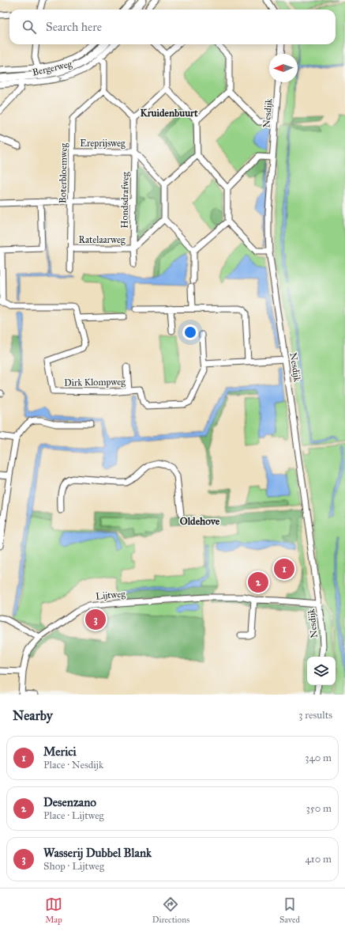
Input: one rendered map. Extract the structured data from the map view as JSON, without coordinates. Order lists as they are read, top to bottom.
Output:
{
  "streets": {
    "main road": ["Bergerweg"],
    "street": [
      "Nesdijk",
      "Ereprijsweg",
      "Boterbloemweg",
      "Hondsdrafweg",
      "Ratelaarweg",
      "Dirk Klompweg",
      "Lijtweg"
    ]
  },
  "crossings": [
    ["Nesdijk", "Lijtweg"],
    ["Ereprijsweg", "Boterbloemweg"],
    ["Ereprijsweg", "Hondsdrafweg"],
    ["Boterbloemweg", "Ratelaarweg"],
    ["Hondsdrafweg", "Ratelaarweg"]
  ],
  "districts": ["Kruidenbuurt", "Oldehove"],
  "north": "left",
  "page": {
    "search": "Search here",
    "pins": ["1", "2", "3"],
    "heading": ["Nearby", "3 results"],
    "list": [
      {
        "mark": "1",
        "name": "Merici",
        "note": "Place · Nesdijk",
        "value": "340 m"
      },
      {
        "mark": "2",
        "name": "Desenzano",
        "note": "Place · Lijtweg",
        "value": "350 m"
      },
      {
        "mark": "3",
        "name": "Wasserij Dubbel Blank",
        "note": "Shop · Lijtweg",
        "value": "410 m"
      }
    ],
    "nav": ["Map", "Directions", "Saved"]
  }
}
